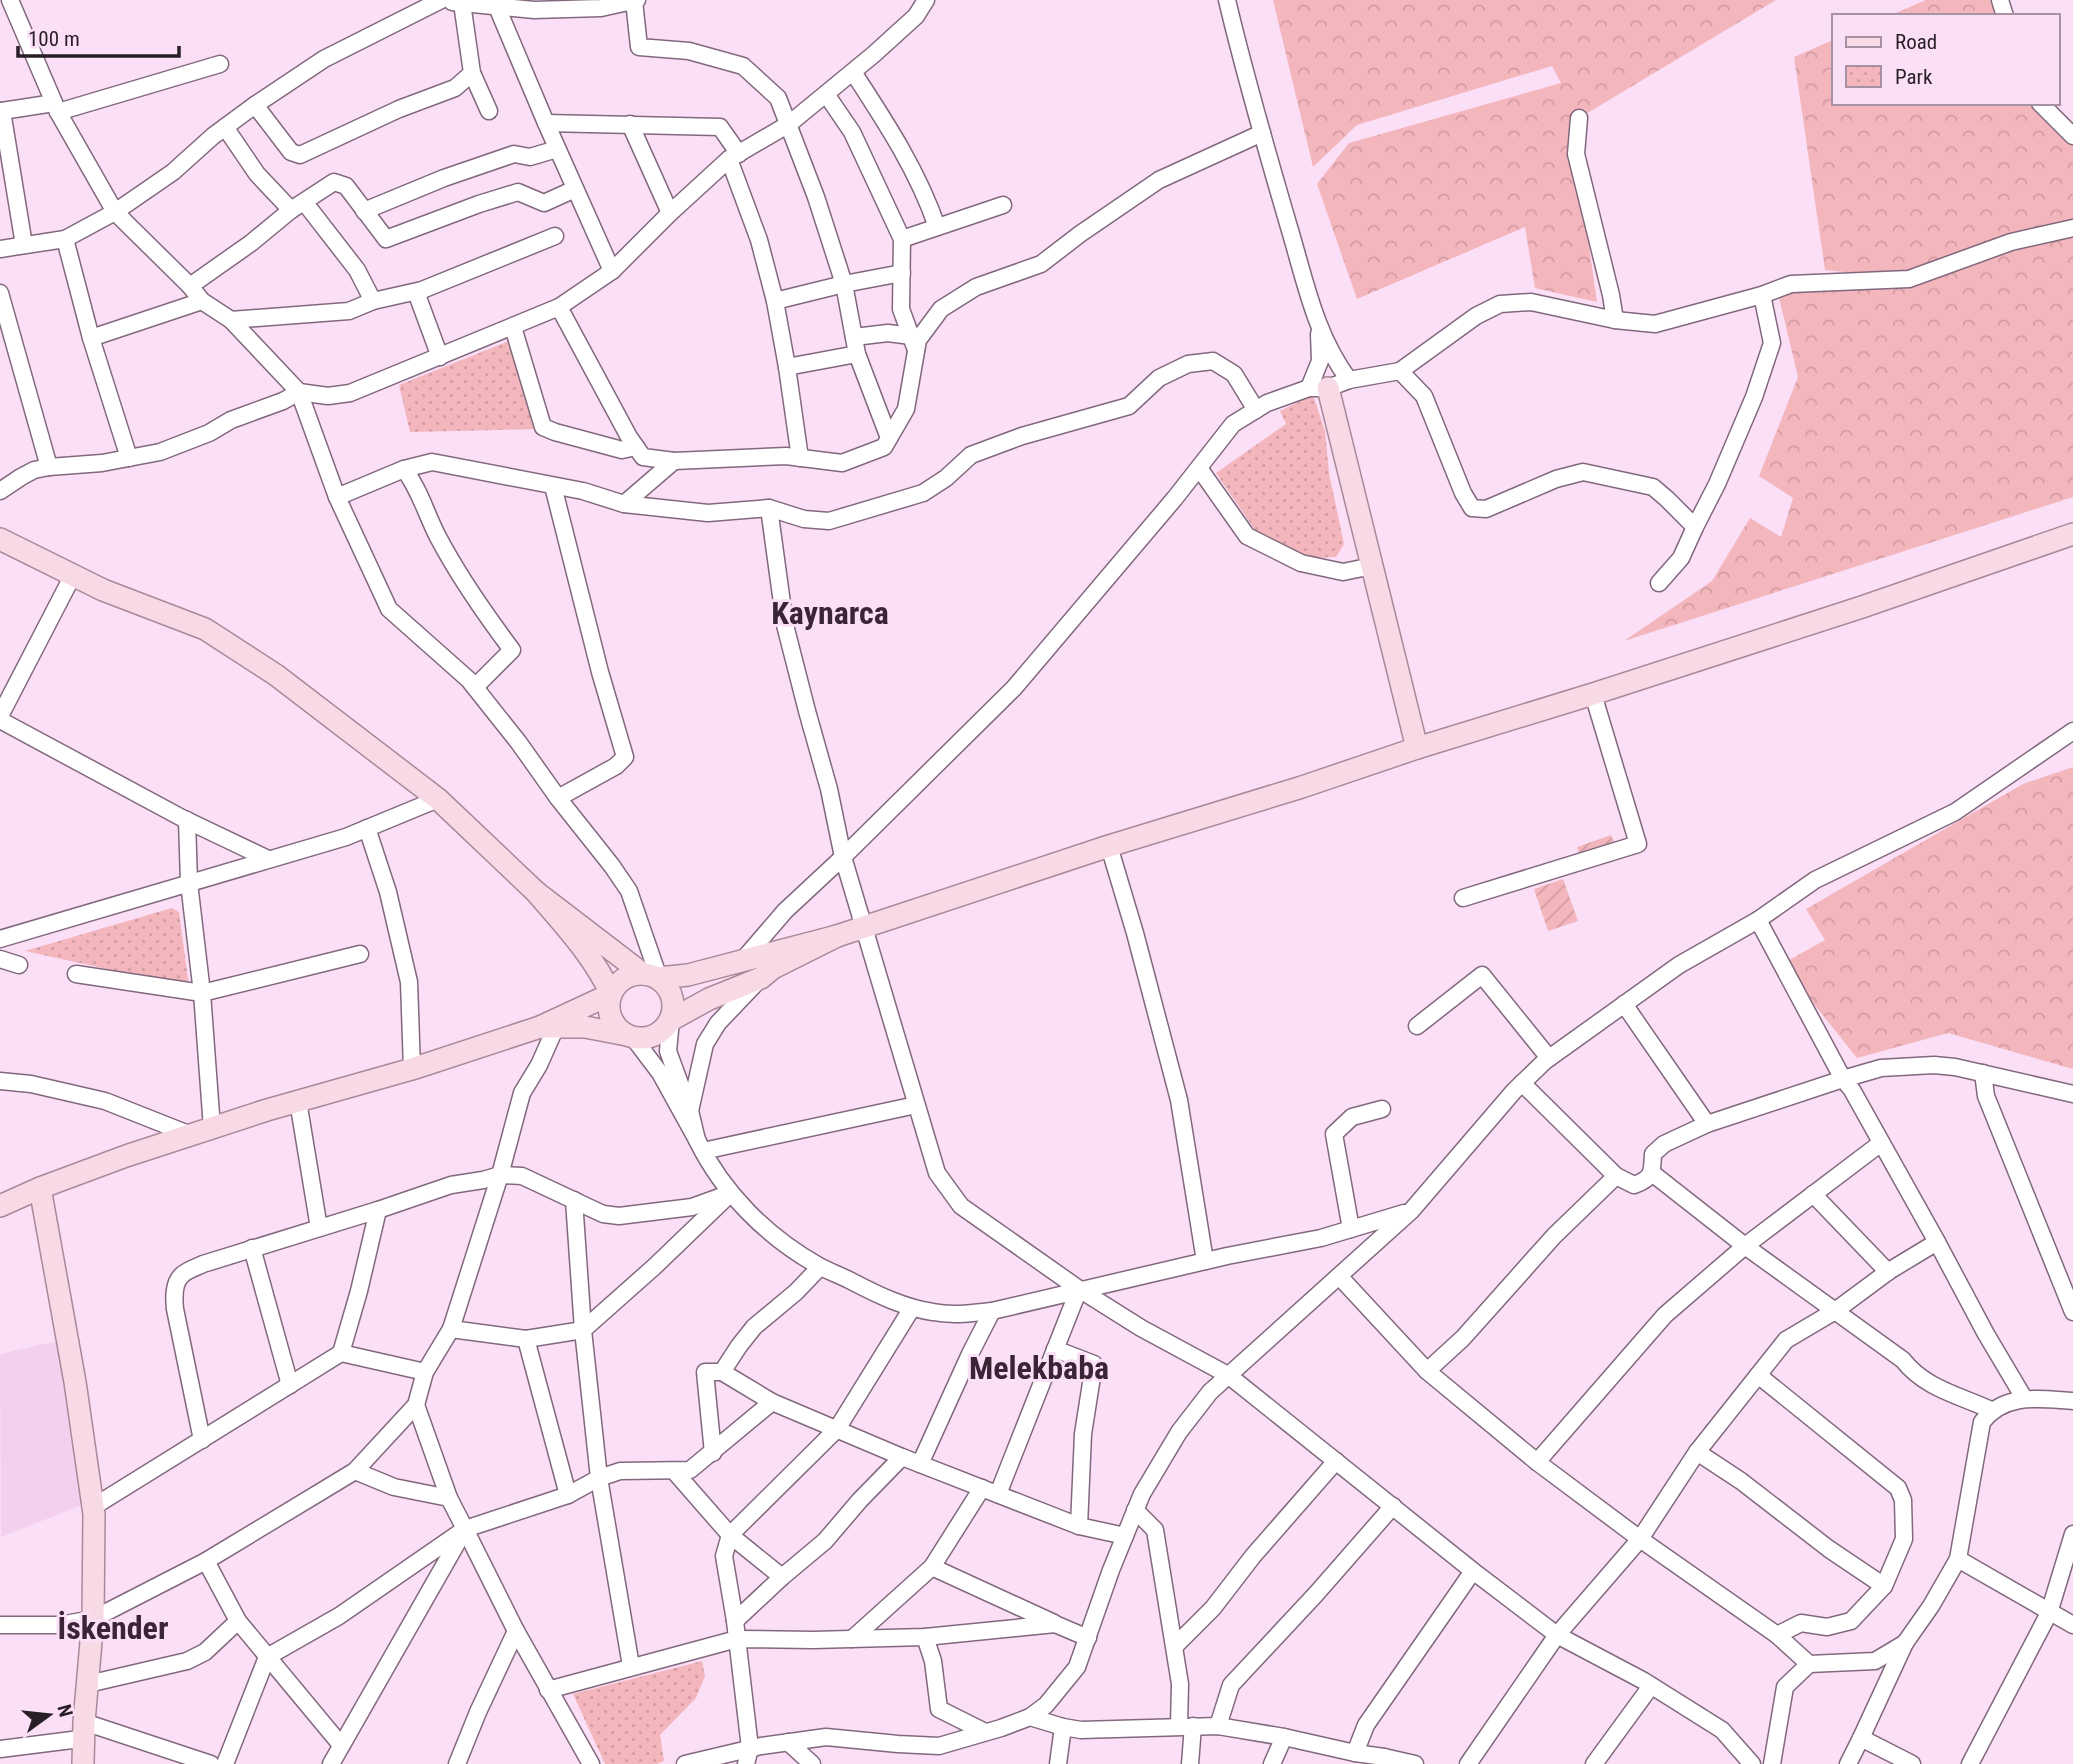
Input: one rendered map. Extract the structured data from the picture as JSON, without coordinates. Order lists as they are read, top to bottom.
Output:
{
  "districts": ["Kaynarca", "Melekbaba", "İskender"],
  "legend": ["Road", "Park"],
  "scale_bar": "100 m",
  "north": "right"
}
